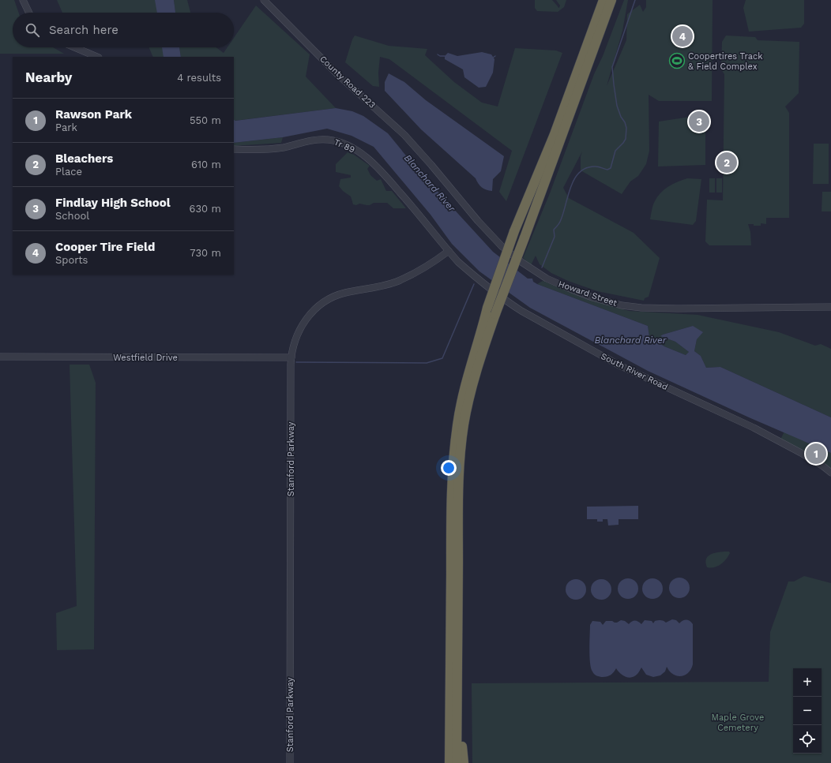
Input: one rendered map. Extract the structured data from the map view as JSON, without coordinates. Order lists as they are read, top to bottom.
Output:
{
  "streets": {
    "street": [
      "County Road 223",
      "Tr 89",
      "Howard Street",
      "Westfield Drive",
      "South River Road",
      "Stanford Parkway"
    ]
  },
  "crossings": [
    ["County Road 223", "Howard Street"],
    ["Tr 89", "South River Road"],
    ["Westfield Drive", "Stanford Parkway"],
    ["South River Road", "Stanford Parkway"]
  ],
  "water": ["Blanchard River"],
  "parks": ["Maple Grove Cemetery"],
  "places": {
    "sports": ["Coopertires Track & Field Complex"]
  },
  "page": {
    "search": "Search here",
    "pins": [
      "4",
      "3",
      "2",
      "1"
    ],
    "heading": ["Nearby", "4 results"],
    "list": [
      {
        "mark": "1",
        "name": "Rawson Park",
        "note": "Park",
        "value": "550 m"
      },
      {
        "mark": "2",
        "name": "Bleachers",
        "note": "Place",
        "value": "610 m"
      },
      {
        "mark": "3",
        "name": "Findlay High School",
        "note": "School",
        "value": "630 m"
      },
      {
        "mark": "4",
        "name": "Cooper Tire Field",
        "note": "Sports",
        "value": "730 m"
      }
    ],
    "map_buttons": ["+", "−"]
  }
}
